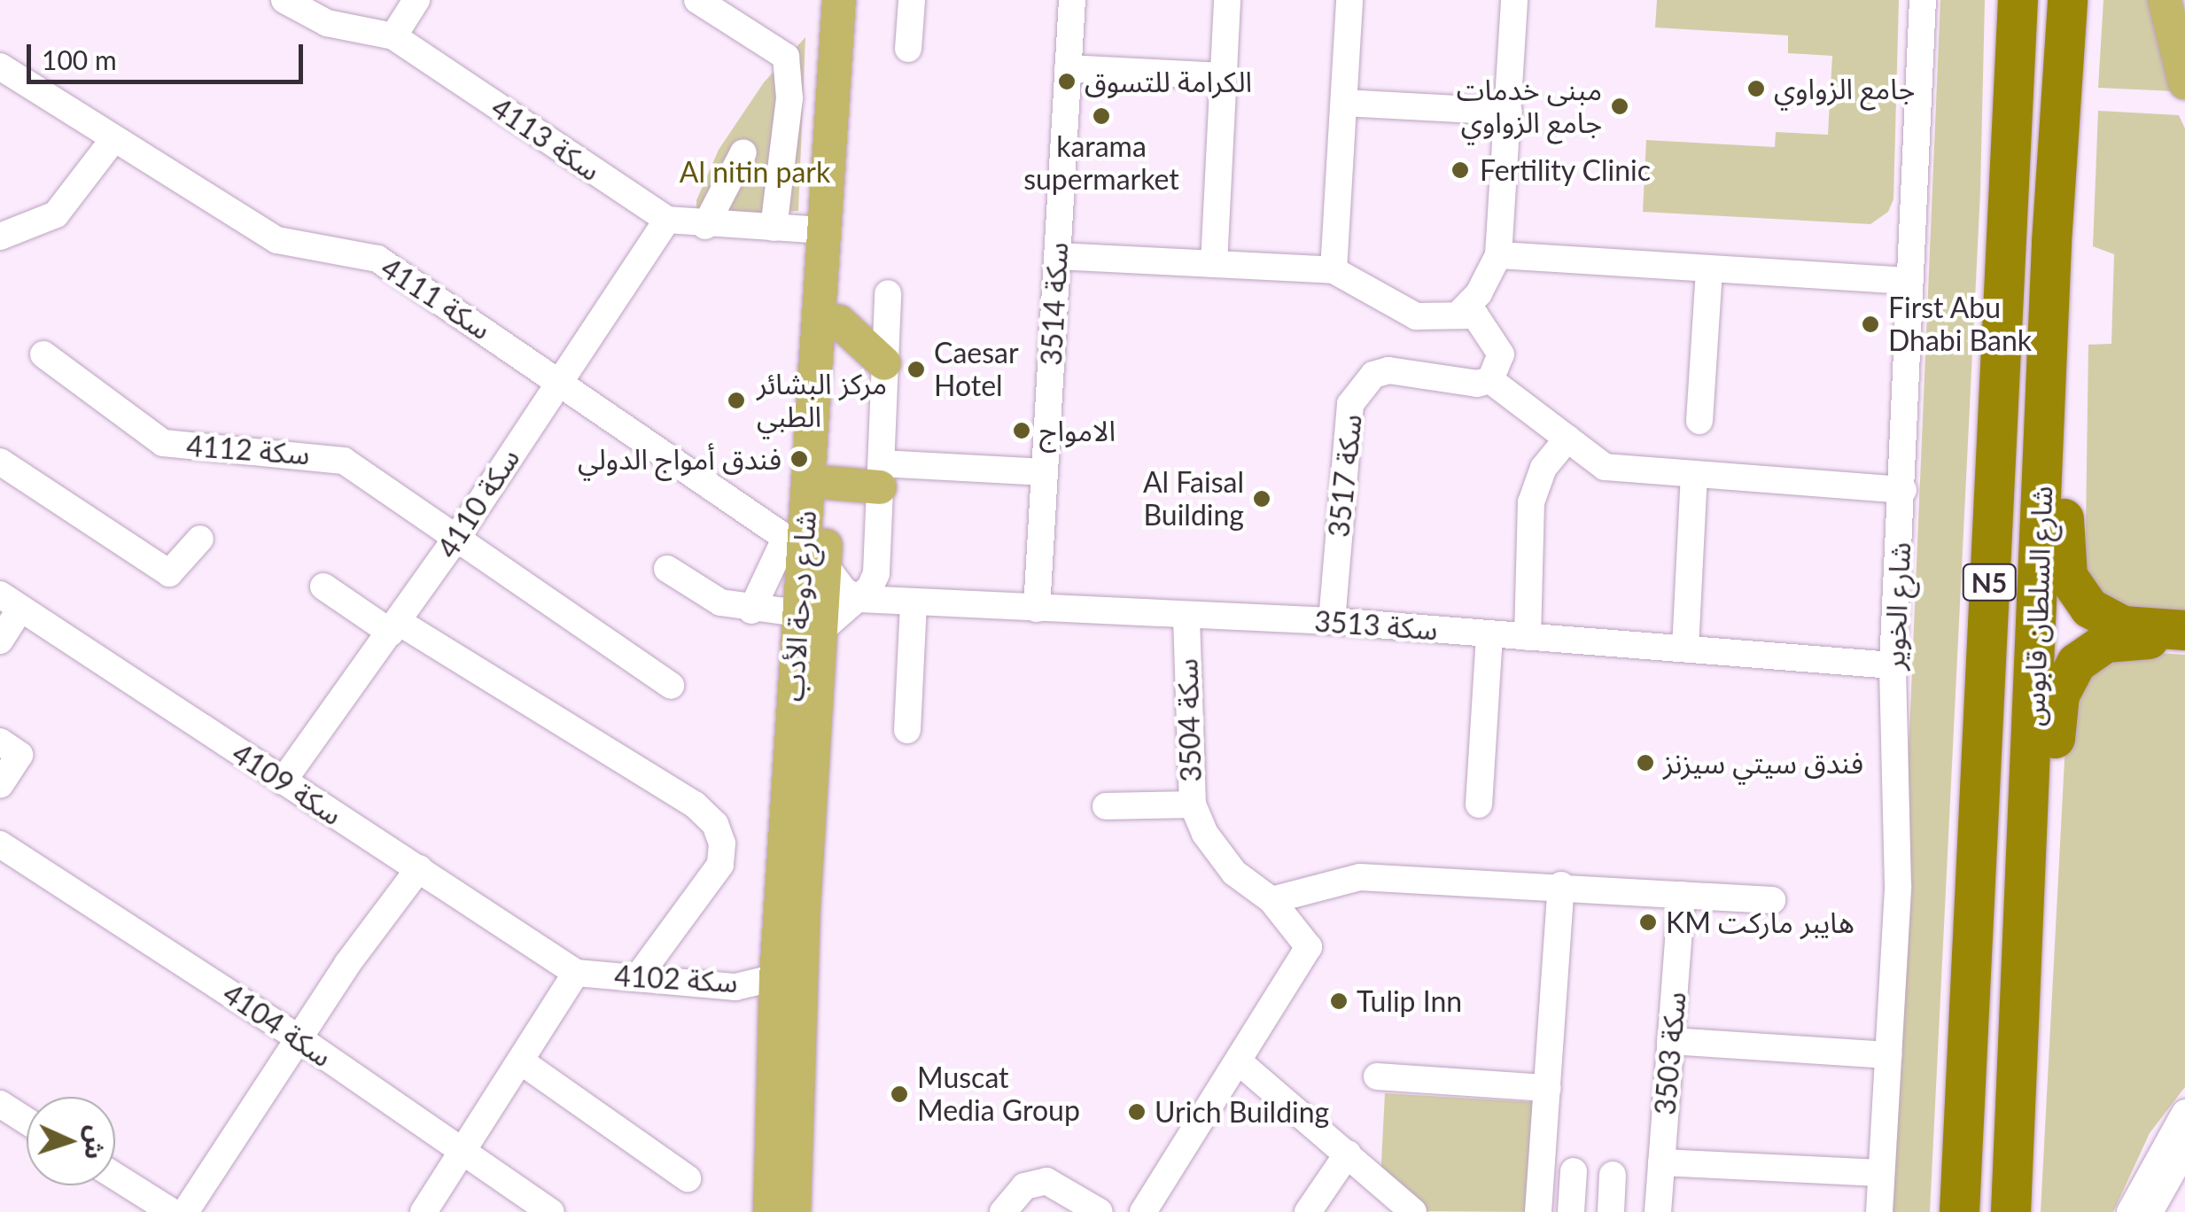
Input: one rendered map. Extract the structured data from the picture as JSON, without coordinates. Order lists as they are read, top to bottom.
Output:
{
  "streets": {
    "highway": ["N5", "شارع السلطان قابوس"],
    "main road": ["شارع دوحة الأدب"],
    "street": [
      "سكة 4113",
      "سكة 4111",
      "سكة 3514",
      "سكة 4112",
      "سكة 3517",
      "سكة 4110",
      "شارع الخوير",
      "سكة 3513",
      "سكة 3504",
      "سكة 4109",
      "سكة 4102",
      "سكة 4104",
      "سكة 3503"
    ]
  },
  "crossings": [
    ["سكة 4113", "سكة 4110"],
    ["سكة 4113", "شارع دوحة الأدب"],
    ["سكة 4111", "سكة 4110"],
    ["سكة 4111", "شارع دوحة الأدب"],
    ["سكة 3514", "سكة 3513"],
    ["سكة 4112", "سكة 4110"],
    ["سكة 3517", "سكة 3513"],
    ["سكة 4110", "سكة 4109"],
    ["شارع دوحة الأدب", "سكة 4102"],
    ["شارع الخوير", "سكة 3513"],
    ["سكة 3513", "سكة 3504"],
    ["سكة 4109", "سكة 4102"]
  ],
  "parks": ["Al nitin park"],
  "places": [
    "الكرامة للتسوق",
    "جامع الزواوي",
    "مبنى خدمات جامع الزواوي",
    "karama supermarket",
    "Fertility Clinic",
    "First Abu Dhabi Bank",
    "Caesar Hotel",
    "مركز البشائر الطبي",
    "الامواج",
    "فندق أمواج الدولي",
    "Al Faisal Building",
    "فندق سيتي سيزنز",
    "KM هايبر ماركت",
    "Tulip Inn",
    "Muscat Media Group",
    "Urich Building"
  ],
  "scale_bar": "100 m",
  "north": "right"
}
